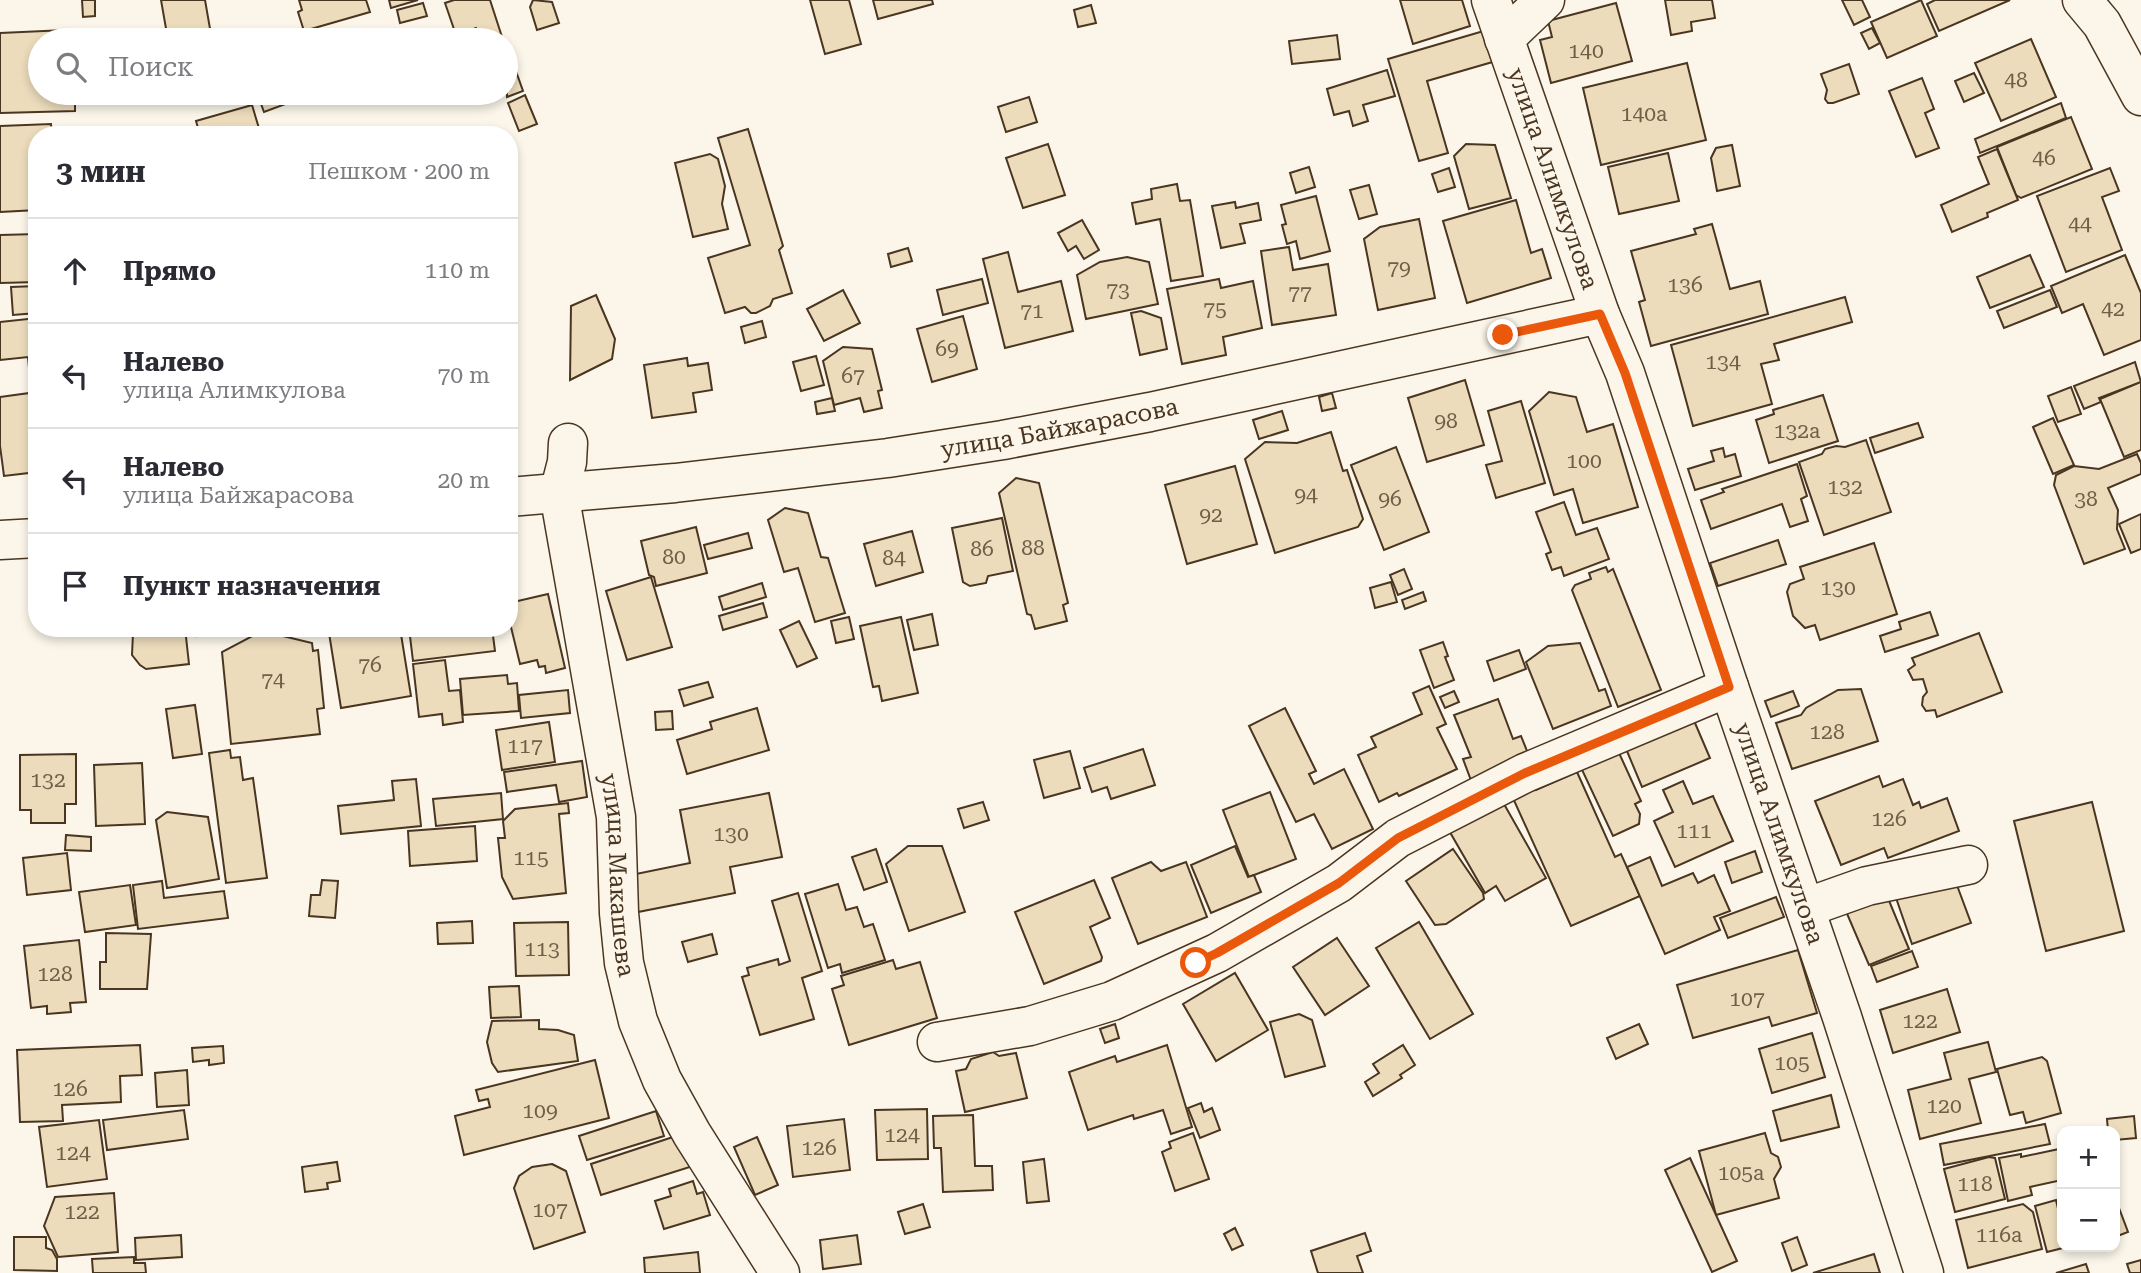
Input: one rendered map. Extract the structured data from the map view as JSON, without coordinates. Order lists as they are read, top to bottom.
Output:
{
  "streets": {
    "street": ["улица Алимкулова", "улица Байжарасова", "улица Макашева"]
  },
  "crossings": [
    ["улица Алимкулова", "улица Байжарасова"],
    ["улица Байжарасова", "улица Макашева"]
  ],
  "house_numbers": [
    "140",
    "48",
    "140а",
    "46",
    "44",
    "79",
    "136",
    "73",
    "77",
    "75",
    "42",
    "71",
    "69",
    "134",
    "67",
    "98",
    "132а",
    "100",
    "132",
    "94",
    "96",
    "38",
    "92",
    "88",
    "86",
    "80",
    "84",
    "130",
    "76",
    "74",
    "128",
    "117",
    "132",
    "126",
    "111",
    "130",
    "115",
    "113",
    "128",
    "107",
    "122",
    "105",
    "126",
    "120",
    "109",
    "124",
    "126",
    "124",
    "105а",
    "118",
    "107",
    "122",
    "116а"
  ],
  "page": {
    "search": "Поиск",
    "heading": ["3 мин", "Пешком · 200 m"],
    "list": [
      ["Прямо", "110 m"],
      ["Налево", "улица Алимкулова", "70 m"],
      ["Налево", "улица Байжарасова", "20 m"],
      "Пункт назначения"
    ],
    "map_buttons": ["+", "−"]
  }
}
